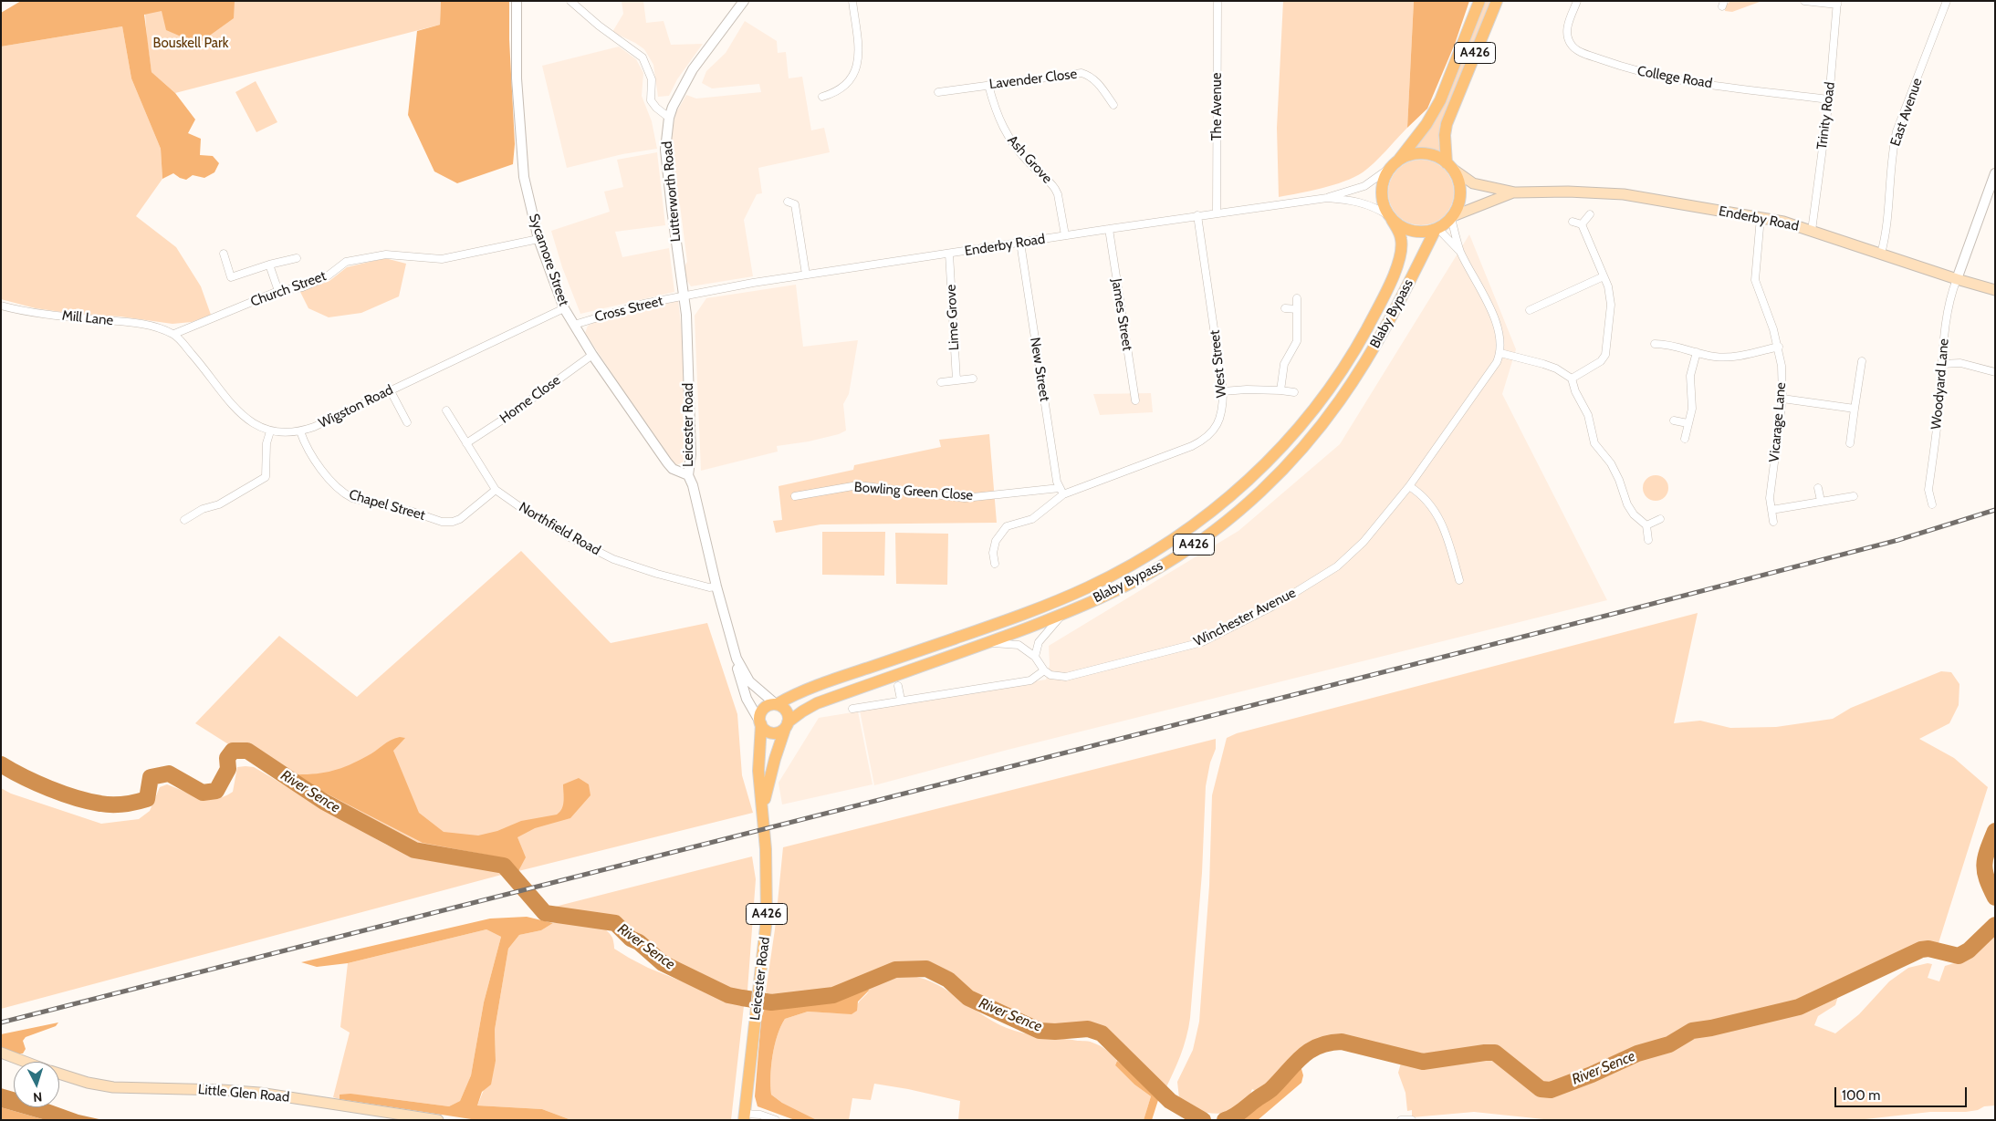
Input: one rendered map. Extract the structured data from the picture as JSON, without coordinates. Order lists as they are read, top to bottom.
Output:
{
  "streets": {
    "main road": [
      "A426",
      "Enderby Road",
      "Blaby Bypass",
      "Leicester Road",
      "Little Glen Road"
    ],
    "street": [
      "College Road",
      "Lavender Close",
      "The Avenue",
      "East Avenue",
      "Trinity Road",
      "Ash Grove",
      "Lutterworth Road",
      "Sycamore Street",
      "Church Street",
      "Cross Street",
      "James Street",
      "Lime Grove",
      "Mill Lane",
      "West Street",
      "New Street",
      "Woodyard Lane",
      "Home Close",
      "Wigston Road",
      "Vicarage Lane",
      "Bowling Green Close",
      "Chapel Street",
      "Northfield Road",
      "Winchester Avenue"
    ]
  },
  "crossings": [
    ["A426", "Enderby Road"],
    ["A426", "Blaby Bypass"],
    ["College Road", "Trinity Road"],
    ["Lavender Close", "Ash Grove"],
    ["The Avenue", "Enderby Road"],
    ["East Avenue", "Enderby Road"],
    ["Trinity Road", "Enderby Road"],
    ["Ash Grove", "Enderby Road"],
    ["Lutterworth Road", "Leicester Road"],
    ["Enderby Road", "Cross Street"],
    ["Enderby Road", "Blaby Bypass"],
    ["Enderby Road", "James Street"],
    ["Enderby Road", "Lime Grove"],
    ["Enderby Road", "West Street"],
    ["Enderby Road", "New Street"],
    ["Enderby Road", "Woodyard Lane"],
    ["Enderby Road", "Vicarage Lane"],
    ["Enderby Road", "Leicester Road"],
    ["Sycamore Street", "Church Street"],
    ["Sycamore Street", "Cross Street"],
    ["Sycamore Street", "Home Close"],
    ["Sycamore Street", "Wigston Road"],
    ["Sycamore Street", "Leicester Road"],
    ["Church Street", "Mill Lane"],
    ["Church Street", "Wigston Road"],
    ["Cross Street", "Leicester Road"],
    ["Blaby Bypass", "Leicester Road"],
    ["Mill Lane", "Wigston Road"],
    ["West Street", "New Street"],
    ["West Street", "Bowling Green Close"],
    ["New Street", "Bowling Green Close"],
    ["Home Close", "Northfield Road"],
    ["Wigston Road", "Chapel Street"],
    ["Leicester Road", "Northfield Road"],
    ["Chapel Street", "Northfield Road"]
  ],
  "water": ["River Sence"],
  "parks": ["Bouskell Park"],
  "scale_bar": "100 m",
  "north": "bottom"
}
